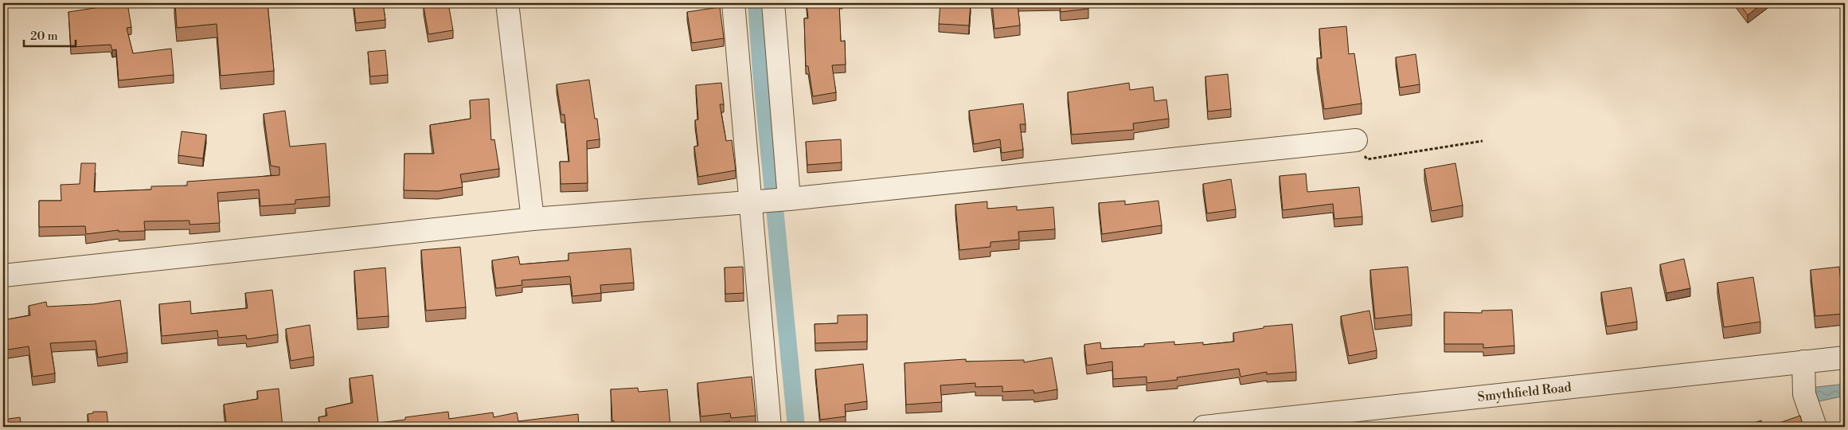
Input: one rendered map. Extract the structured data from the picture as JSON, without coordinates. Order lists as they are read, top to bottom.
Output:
{
  "streets": {
    "street": ["Smythfield Road"]
  },
  "scale_bar": "20 m"
}
